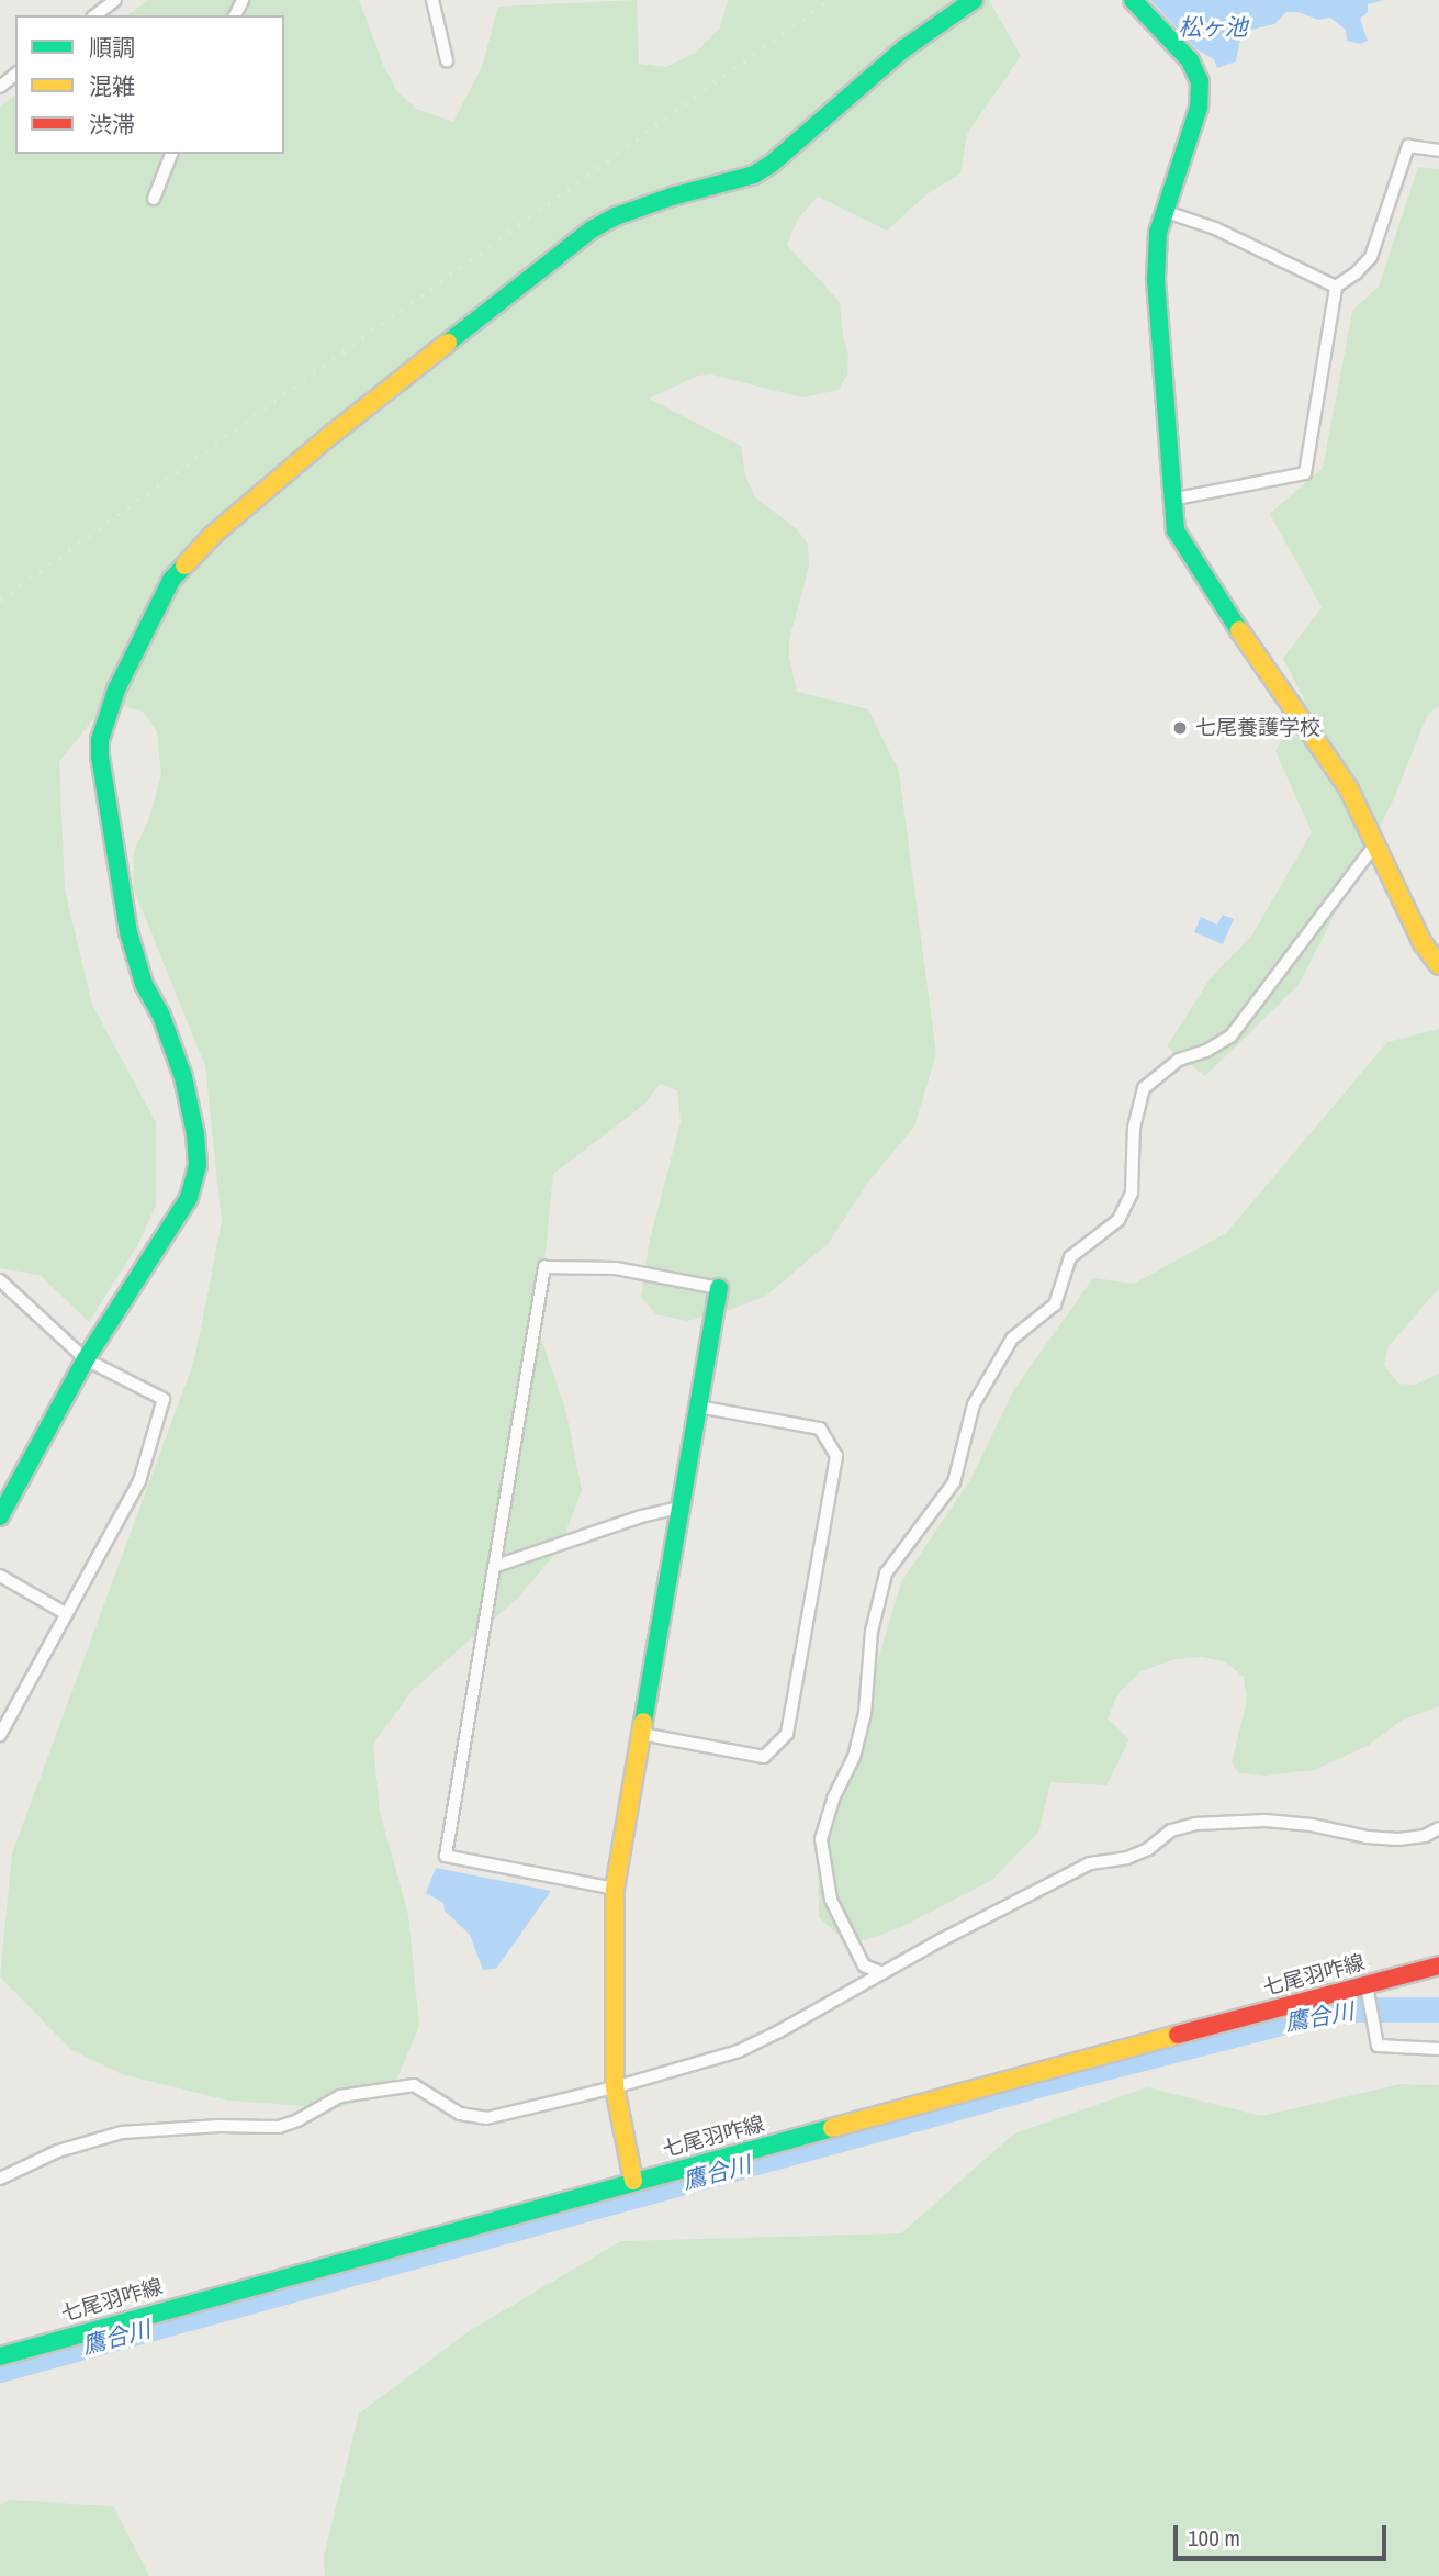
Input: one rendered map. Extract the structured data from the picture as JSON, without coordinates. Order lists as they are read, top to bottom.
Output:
{
  "streets": {
    "street": ["七尾羽咋線"]
  },
  "water": ["松ヶ池", "鷹合川"],
  "places": ["七尾養護学校"],
  "legend": ["順調", "混雑", "渋滞"],
  "scale_bar": "100 m"
}
